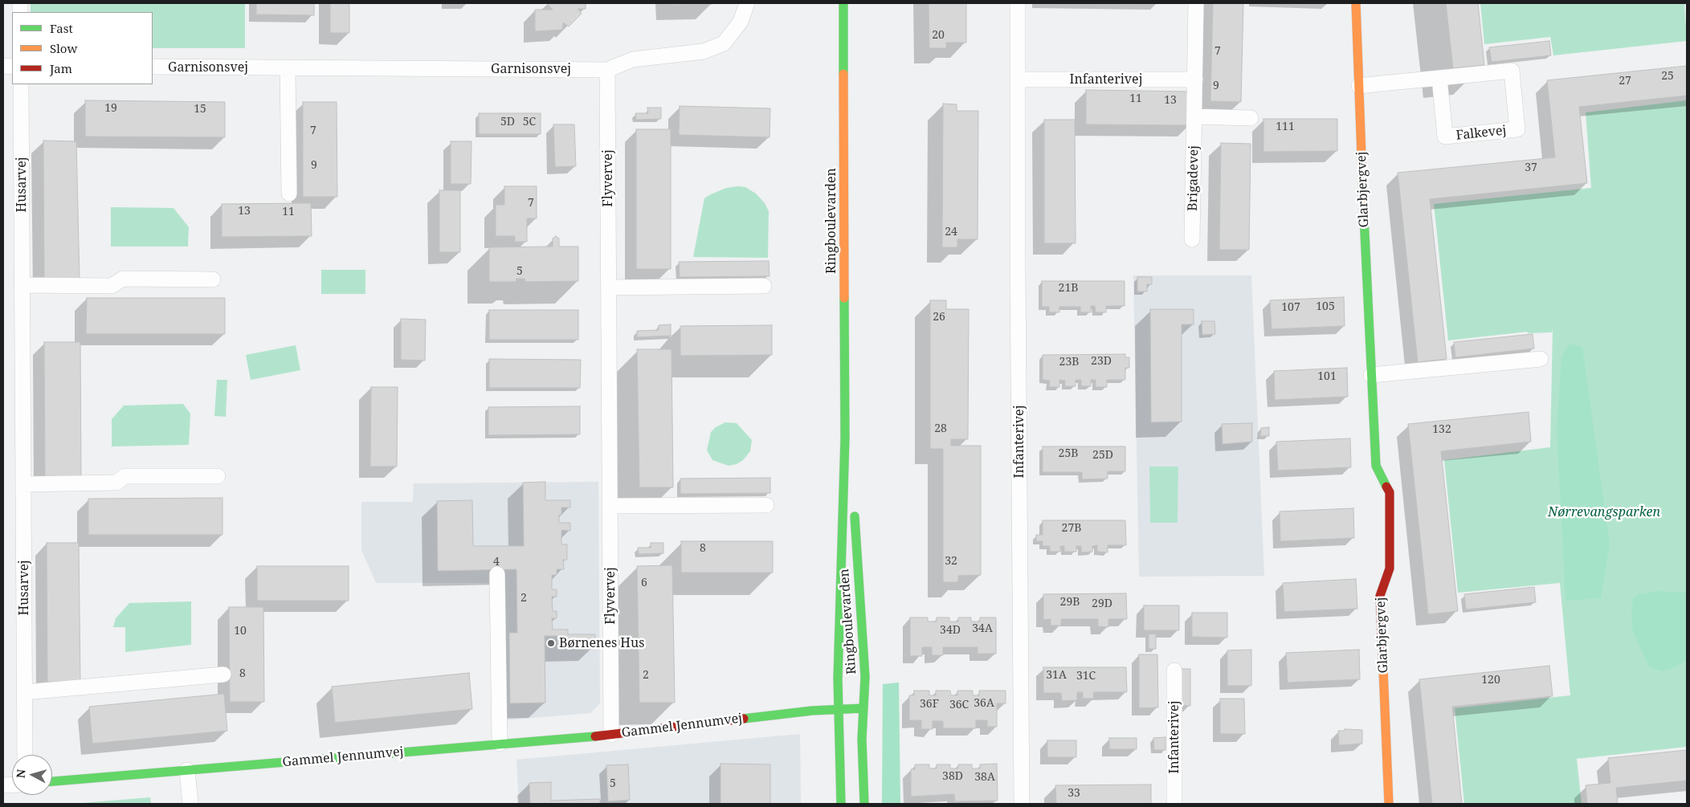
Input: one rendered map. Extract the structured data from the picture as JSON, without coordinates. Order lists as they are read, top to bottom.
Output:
{
  "streets": {
    "street": [
      "Garnisonsvej",
      "Infanterivej",
      "Falkevej",
      "Flyvervej",
      "Brigadevej",
      "Husarvej",
      "Glarbjergvej",
      "Ringboulevarden",
      "Gammel Jennumvej"
    ]
  },
  "crossings": [
    ["Garnisonsvej", "Flyvervej"],
    ["Infanterivej", "Brigadevej"],
    ["Falkevej", "Glarbjergvej"],
    ["Flyvervej", "Gammel Jennumvej"],
    ["Ringboulevarden", "Gammel Jennumvej"]
  ],
  "parks": ["Nørrevangsparken"],
  "places": ["Børnenes Hus"],
  "house_numbers": [
    "20",
    "7",
    "25",
    "27",
    "9",
    "11",
    "13",
    "19",
    "15",
    "5D",
    "5C",
    "111",
    "7",
    "9",
    "37",
    "7",
    "13",
    "11",
    "24",
    "5",
    "21B",
    "105",
    "107",
    "26",
    "23D",
    "23B",
    "101",
    "28",
    "132",
    "25B",
    "25D",
    "27B",
    "8",
    "32",
    "4",
    "6",
    "2",
    "29B",
    "29D",
    "34A",
    "34D",
    "10",
    "8",
    "2",
    "31A",
    "31C",
    "120",
    "36A",
    "36F",
    "36C",
    "38D",
    "38A",
    "5",
    "33"
  ],
  "legend": ["Fast", "Slow", "Jam"],
  "north": "left"
}
